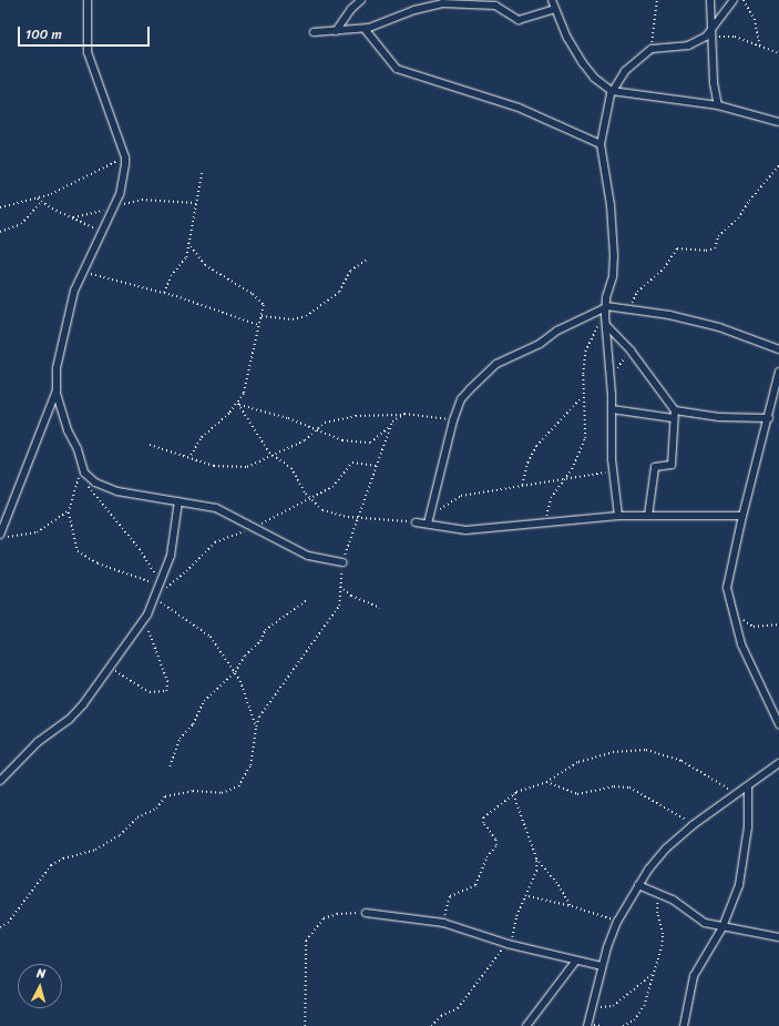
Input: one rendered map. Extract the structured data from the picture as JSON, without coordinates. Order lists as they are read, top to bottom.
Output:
{
  "scale_bar": "100 m",
  "north": "top"
}
